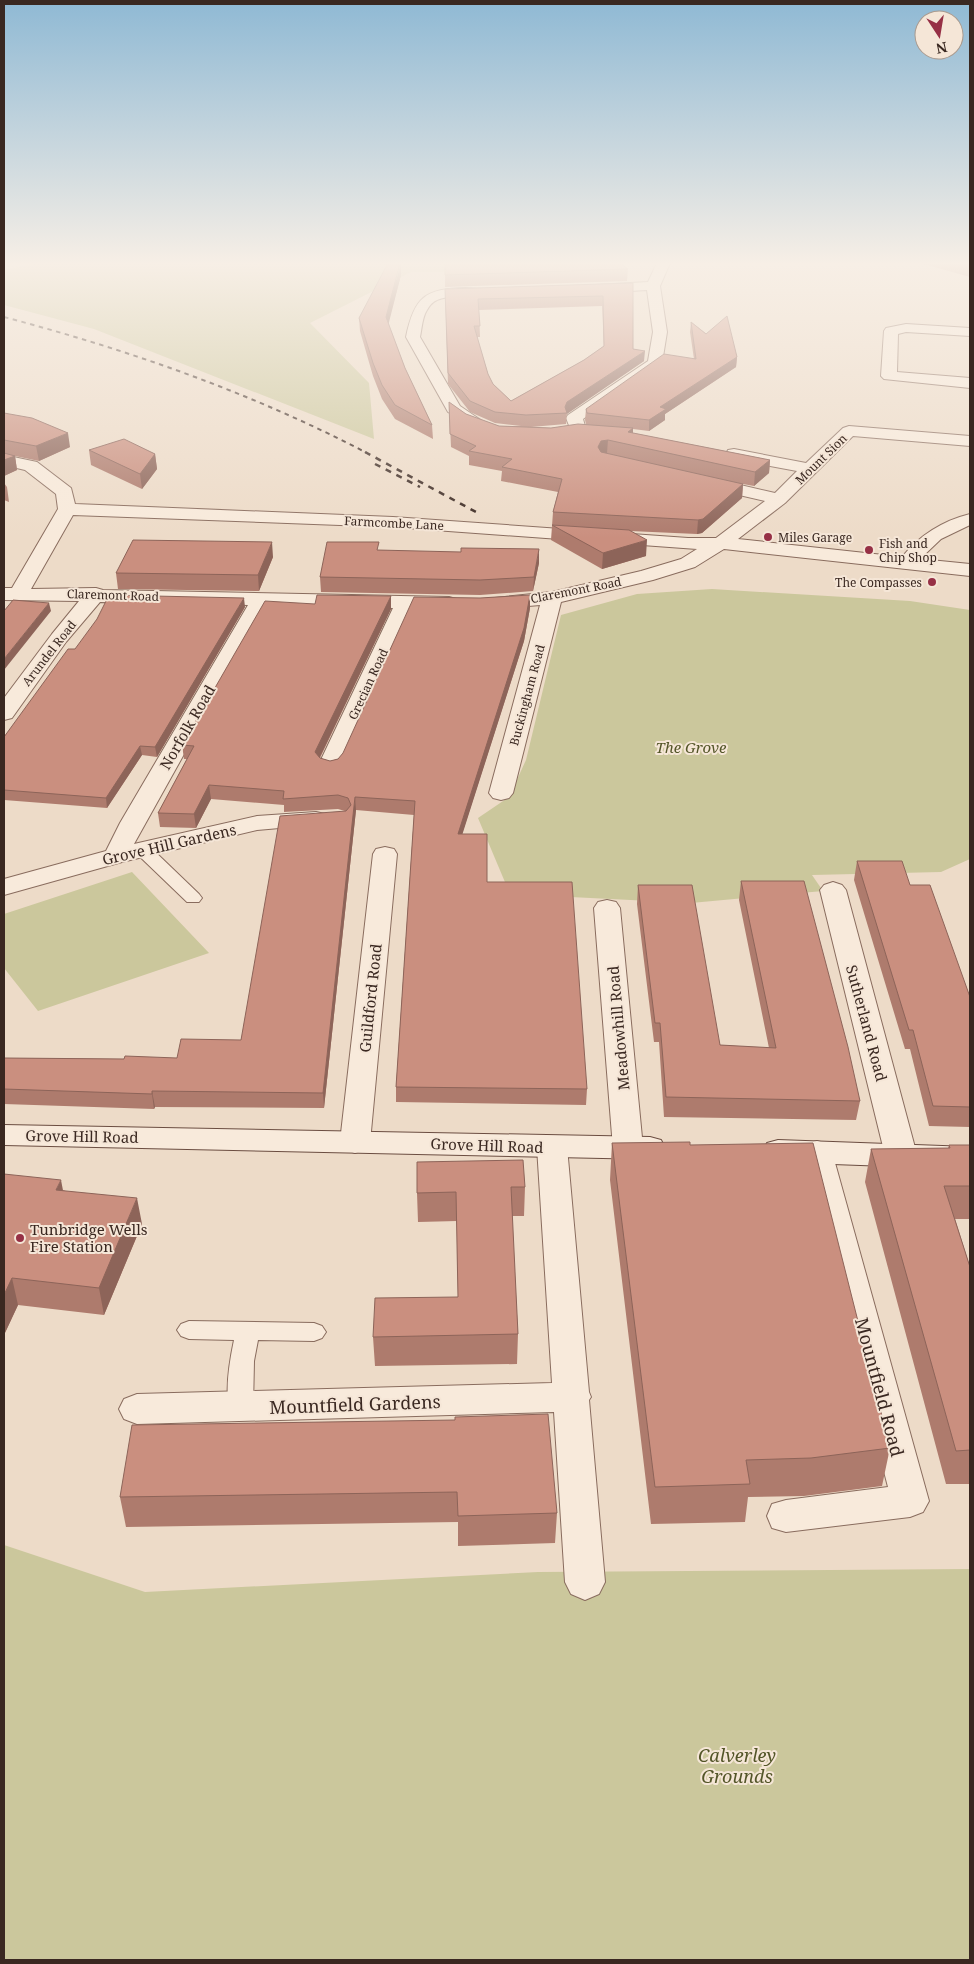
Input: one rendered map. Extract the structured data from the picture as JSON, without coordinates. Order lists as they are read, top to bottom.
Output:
{
  "streets": {
    "street": [
      "Mount Sion",
      "Farmcombe Lane",
      "Claremont Road",
      "Arundel Road",
      "Grecian Road",
      "Buckingham Road",
      "Norfolk Road",
      "Grove Hill Gardens",
      "Guildford Road",
      "Sutherland Road",
      "Meadowhill Road",
      "Grove Hill Road",
      "Mountfield Road",
      "Mountfield Gardens"
    ]
  },
  "crossings": [
    ["Mount Sion", "Farmcombe Lane"],
    ["Mount Sion", "Claremont Road"],
    ["Farmcombe Lane", "Claremont Road"],
    ["Claremont Road", "Arundel Road"],
    ["Claremont Road", "Grecian Road"],
    ["Claremont Road", "Buckingham Road"],
    ["Claremont Road", "Norfolk Road"],
    ["Norfolk Road", "Grove Hill Gardens"],
    ["Guildford Road", "Grove Hill Road"],
    ["Meadowhill Road", "Grove Hill Road"]
  ],
  "parks": ["The Grove", "Calverley Grounds"],
  "places": [
    "Miles Garage",
    "Fish and Chip Shop",
    "The Compasses",
    "Tunbridge Wells Fire Station"
  ],
  "north": "bottom"
}
